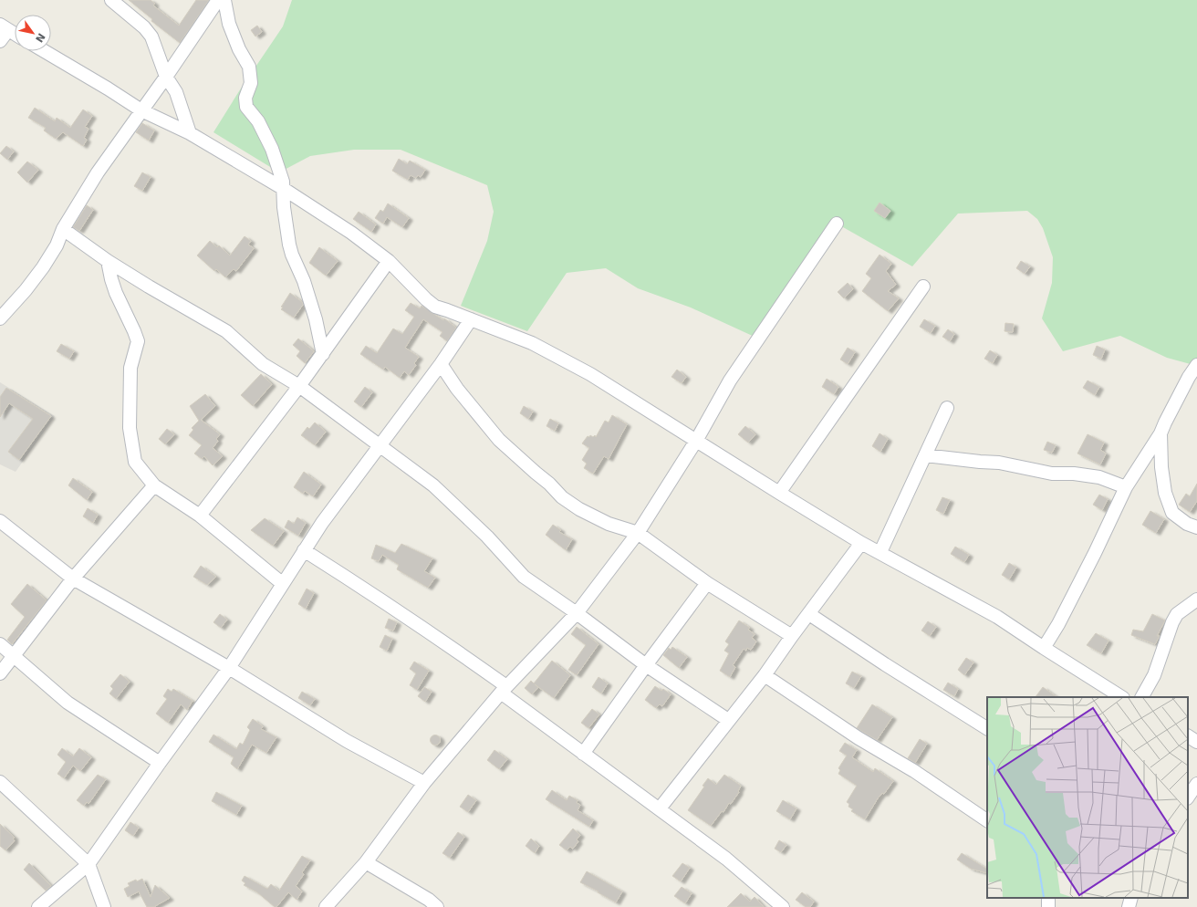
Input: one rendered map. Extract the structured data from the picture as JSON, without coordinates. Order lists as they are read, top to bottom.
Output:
{
  "north": "bottom right"
}
